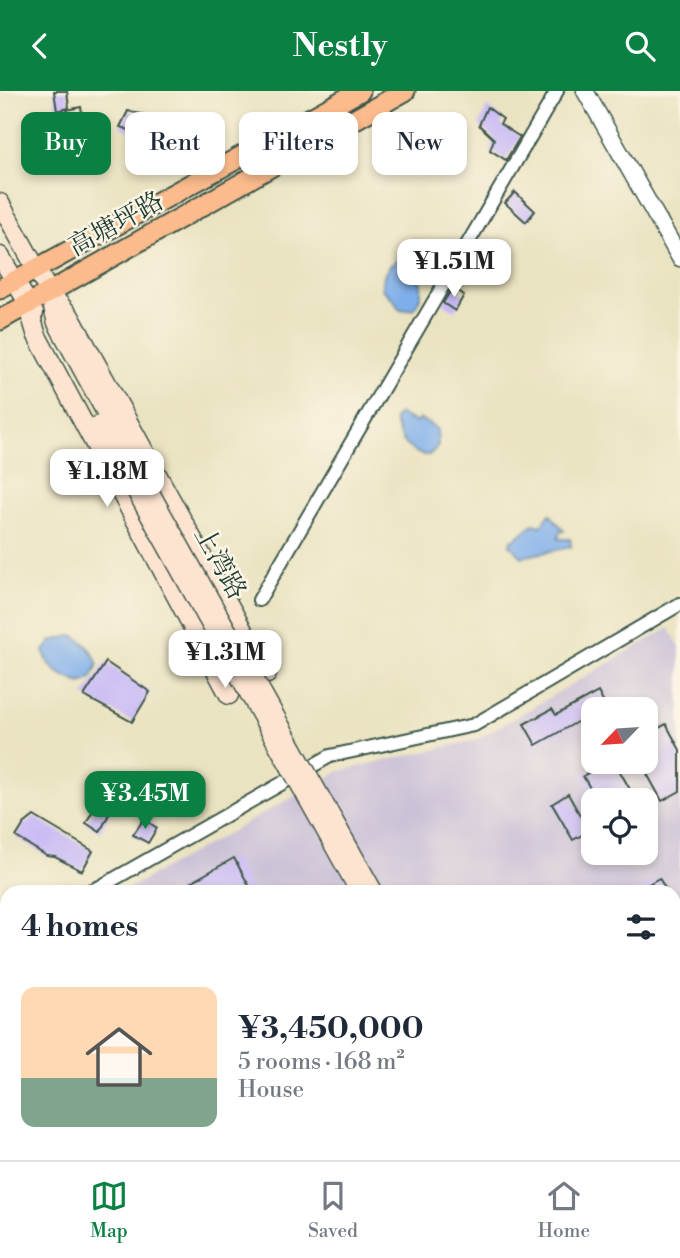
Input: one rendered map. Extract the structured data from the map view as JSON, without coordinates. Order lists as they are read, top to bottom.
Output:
{
  "streets": {
    "main road": ["高塘坪路", "上湾路"]
  },
  "crossings": [
    ["高塘坪路", "上湾路"]
  ],
  "north": "bottom left",
  "page": {
    "header": "Nestly",
    "chip": [
      "Buy",
      "Rent",
      "Filters",
      "New"
    ],
    "price": [
      "¥1.51M",
      "¥1.18M",
      "¥1.31M",
      "¥3.45M"
    ],
    "heading": "4 homes",
    "list": [
      {
        "name": "¥3,450,000",
        "note": "5 rooms · 168 m² · House"
      }
    ],
    "tabs": ["Map", "Saved", "Home"]
  }
}
